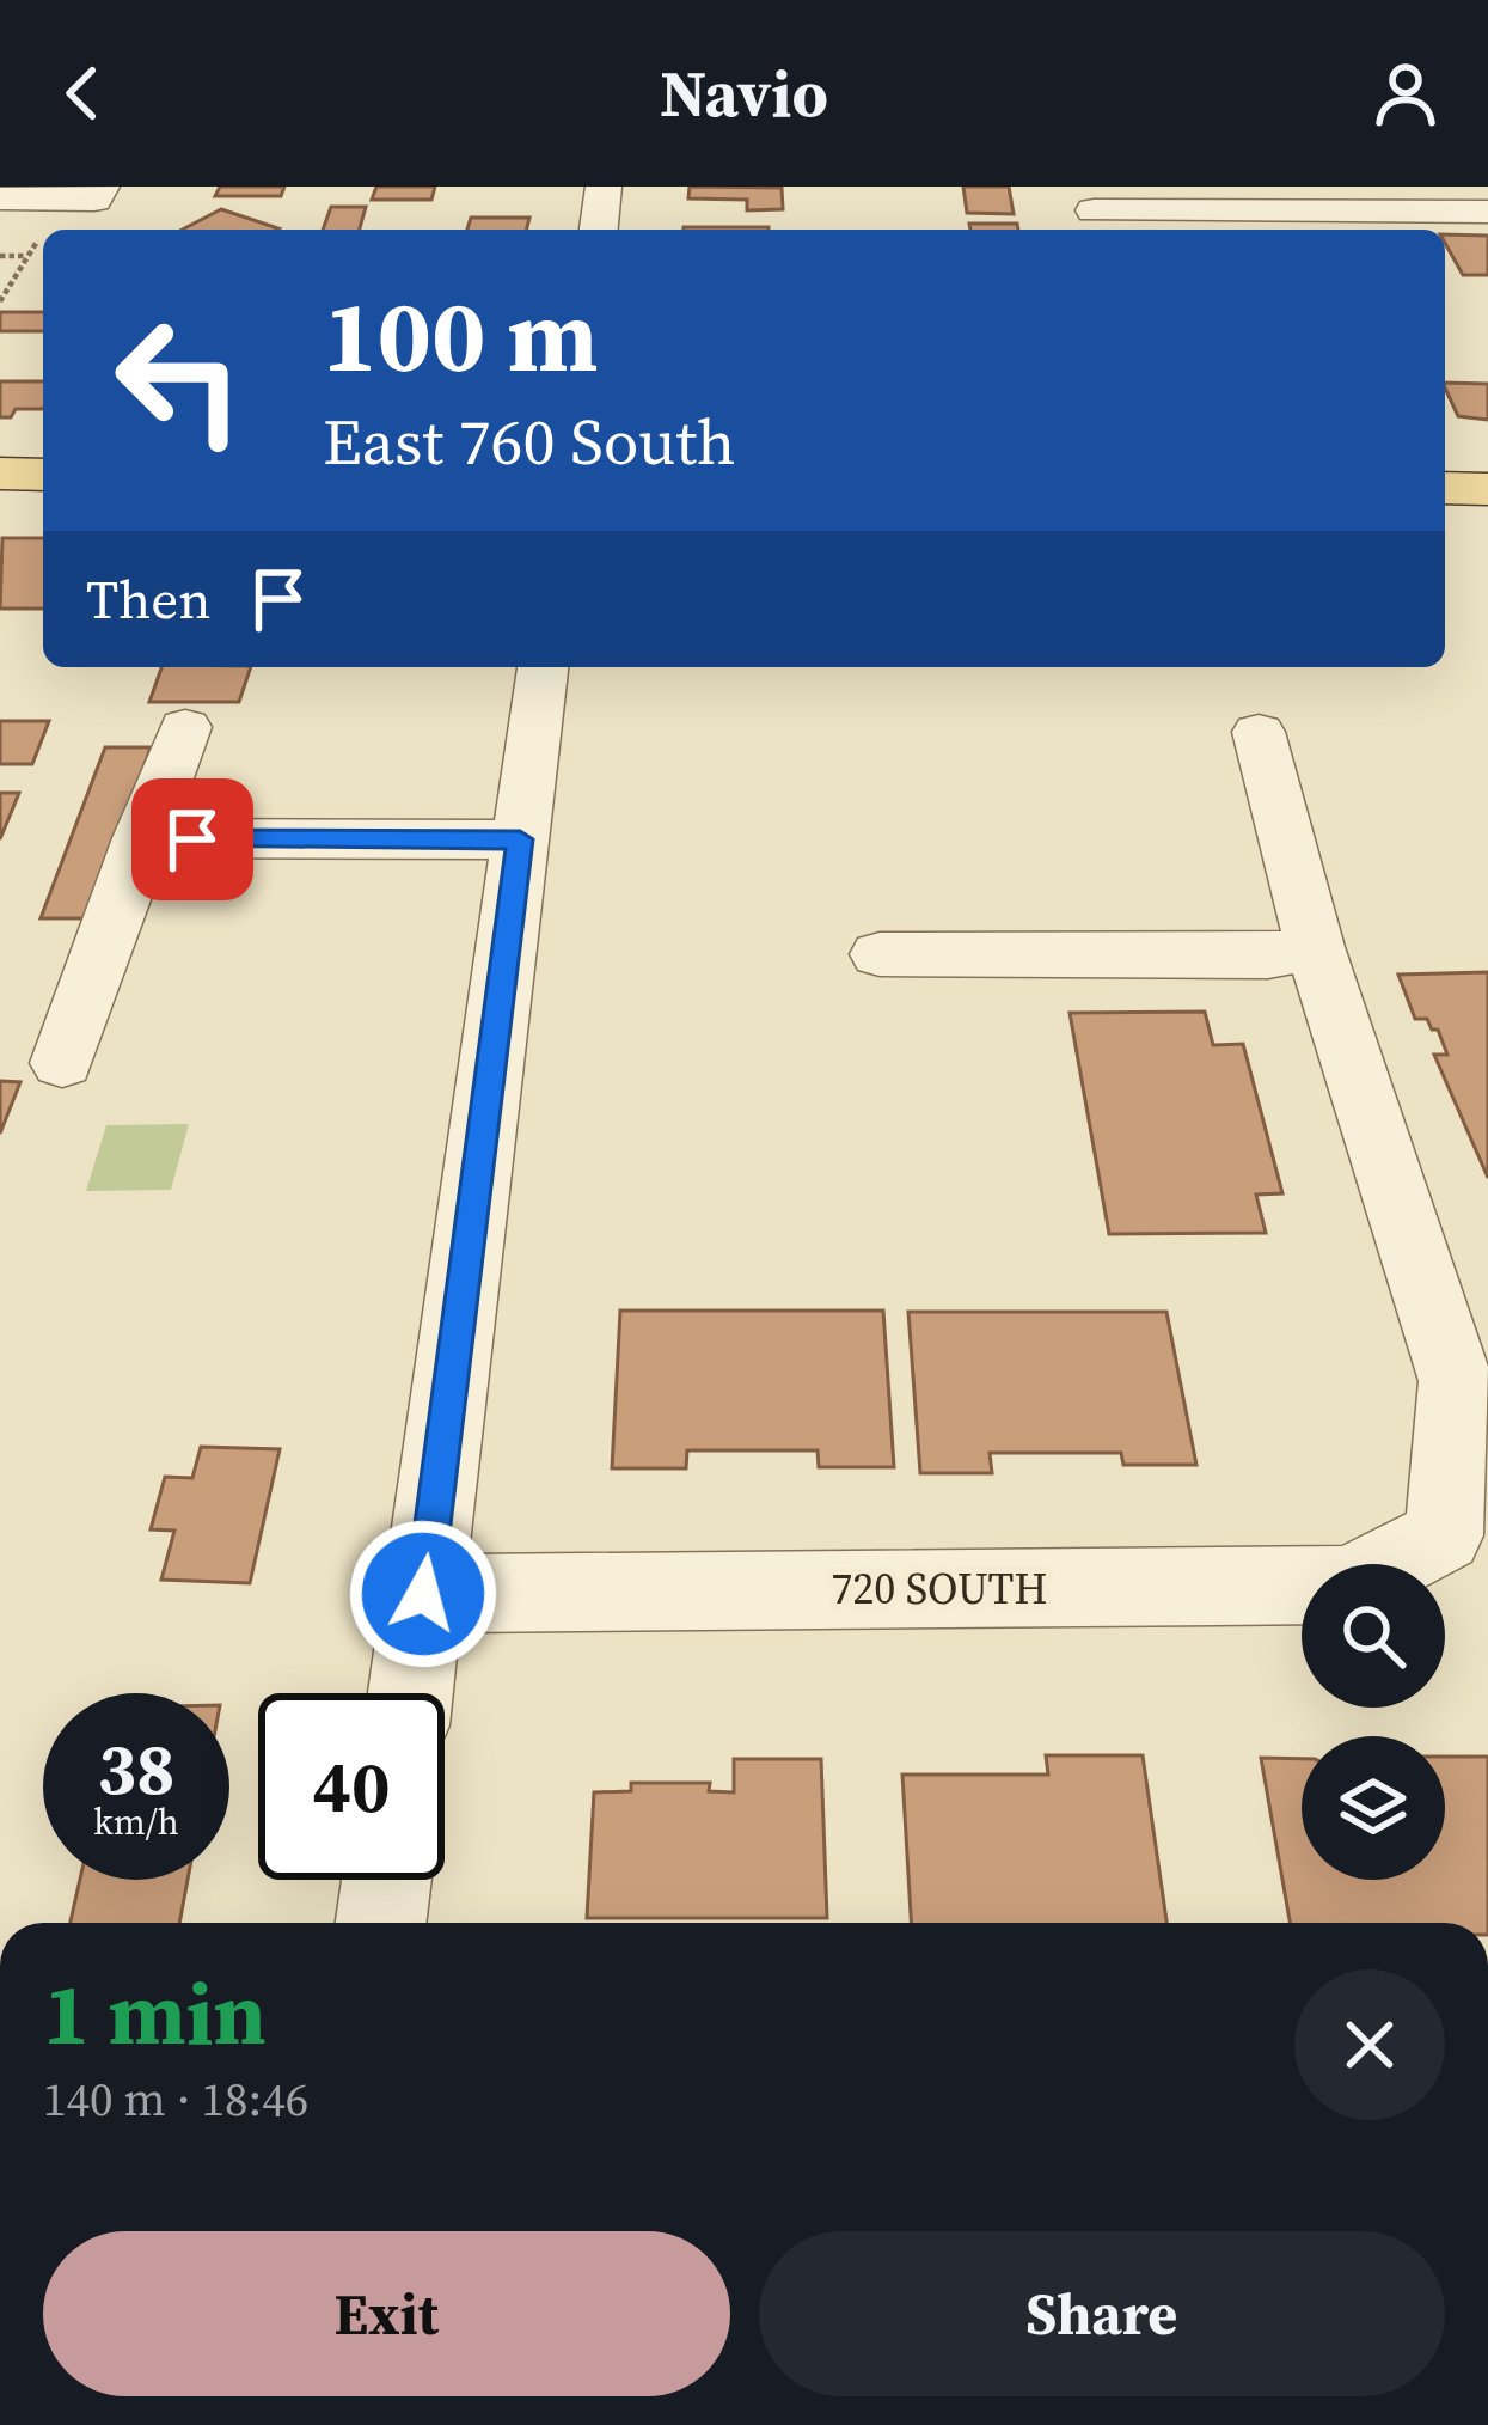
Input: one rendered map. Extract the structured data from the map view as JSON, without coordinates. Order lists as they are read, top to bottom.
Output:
{
  "streets": {
    "street": ["720 SOUTH"]
  },
  "page": {
    "header": "Navio",
    "turn": ["100 m", "East 760 South"],
    "then": "Then",
    "speed": "38 km/h",
    "limit": "40",
    "heading": ["1 min", "140 m · 18:46"],
    "buttons": ["Exit", "Share"]
  }
}
